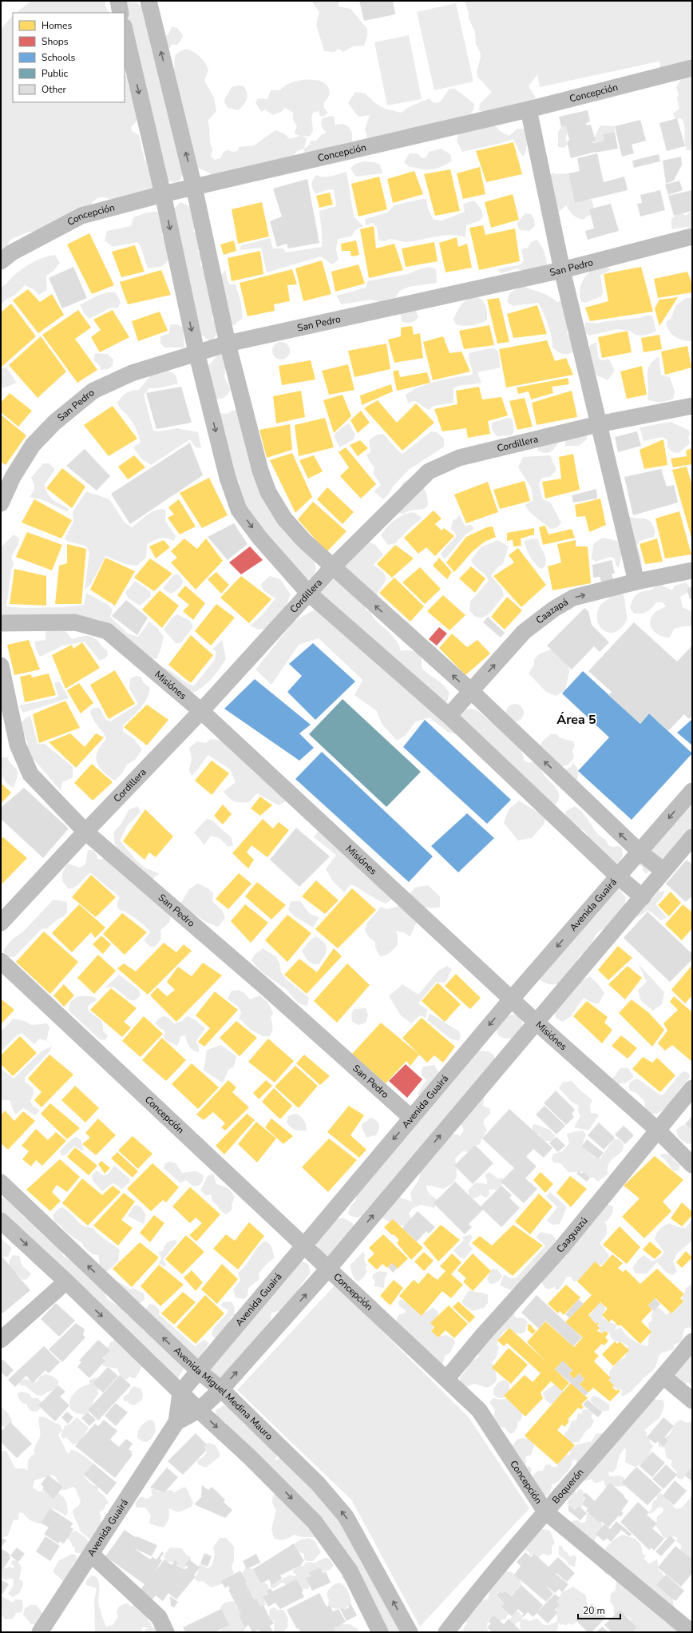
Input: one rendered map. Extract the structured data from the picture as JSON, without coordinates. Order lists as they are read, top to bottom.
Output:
{
  "streets": {
    "street": [
      "Concepción",
      "San Pedro",
      "Cordillera",
      "Caazapá",
      "Misiónes",
      "Avenida Guairá",
      "Caaguazú",
      "Avenida Miguel Medina Mauro",
      "Boquerón"
    ]
  },
  "crossings": [
    ["Concepción", "Avenida Guairá"],
    ["Concepción", "Caaguazú"],
    ["Concepción", "Boquerón"],
    ["San Pedro", "Cordillera"],
    ["San Pedro", "Avenida Guairá"],
    ["Cordillera", "Misiónes"],
    ["Misiónes", "Avenida Guairá"],
    ["Misiónes", "Caaguazú"],
    ["Avenida Guairá", "Avenida Miguel Medina Mauro"]
  ],
  "one_way": ["Caazapá"],
  "districts": ["Área 5"],
  "legend": [
    "Homes",
    "Shops",
    "Schools",
    "Public",
    "Other"
  ],
  "scale_bar": "20 m"
}
